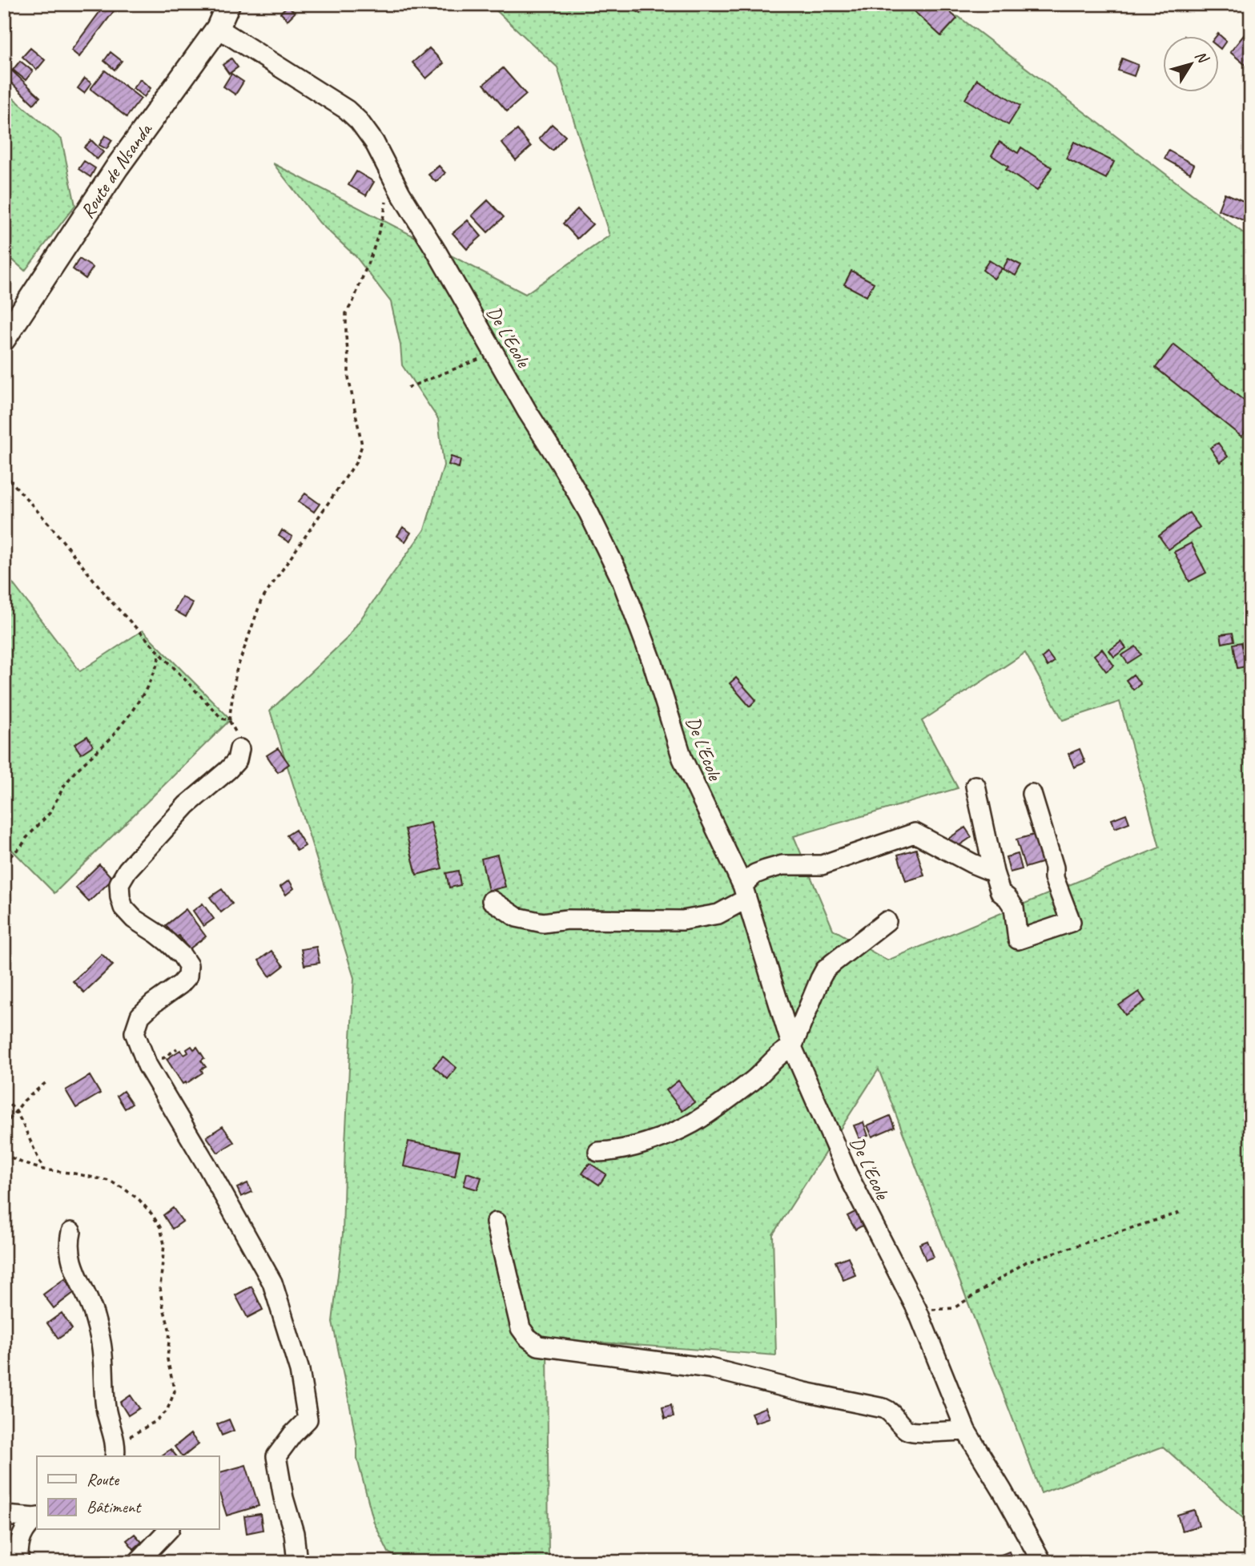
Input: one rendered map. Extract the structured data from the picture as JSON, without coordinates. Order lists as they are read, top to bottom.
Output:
{
  "streets": {
    "street": ["Route de Nsanda", "De L'Ecole"]
  },
  "crossings": [
    ["Route de Nsanda", "De L'Ecole"]
  ],
  "legend": ["Route", "Bâtiment"],
  "north": "top right"
}
